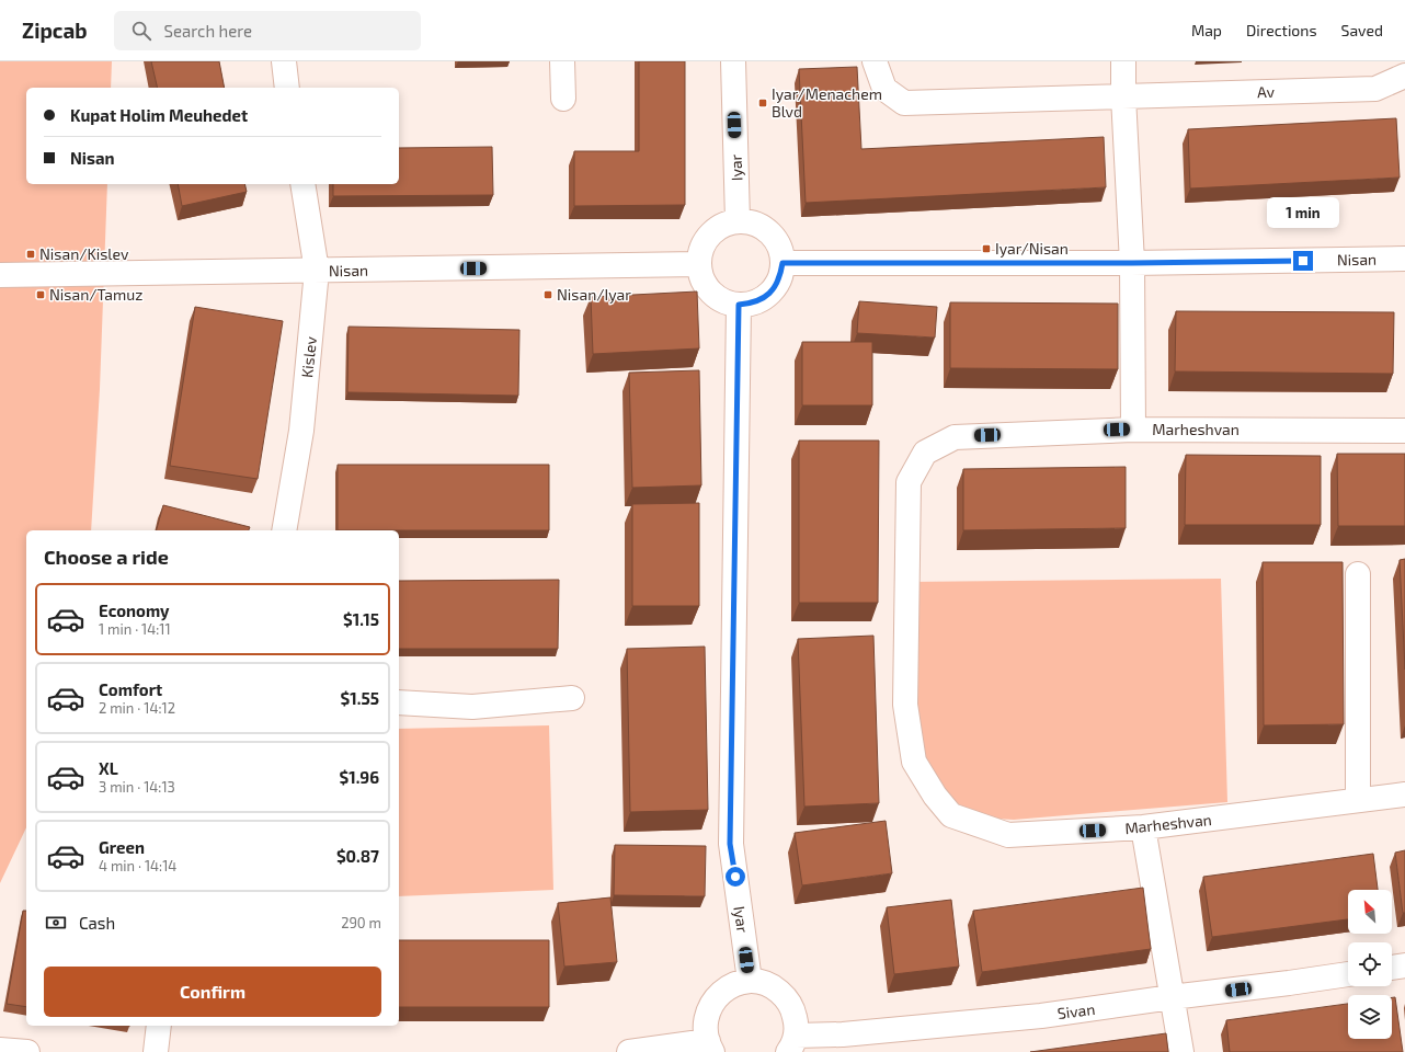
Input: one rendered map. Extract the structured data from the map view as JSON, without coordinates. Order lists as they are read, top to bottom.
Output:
{
  "streets": {
    "street": [
      "Av",
      "Iyar",
      "Nisan",
      "Kislev",
      "Marheshvan",
      "Sivan"
    ]
  },
  "crossings": [
    ["Iyar", "Nisan"],
    ["Nisan", "Kislev"]
  ],
  "places": {
    "transit": [
      "Iyar/Menachem Blvd",
      "Iyar/Nisan",
      "Nisan/Kislev",
      "Nisan/Tamuz",
      "Nisan/Iyar"
    ]
  },
  "north": "top left",
  "page": {
    "header": "Zipcab",
    "search": "Search here",
    "nav": ["Map", "Directions", "Saved"],
    "banner": ["Kupat Holim Meuhedet", "Nisan"],
    "bubble": "1 min",
    "heading": "Choose a ride",
    "list": [
      {
        "name": "Economy",
        "note": "1 min · 14:11",
        "value": "$1.15"
      },
      {
        "name": "Comfort",
        "note": "2 min · 14:12",
        "value": "$1.55"
      },
      {
        "name": "XL",
        "note": "3 min · 14:13",
        "value": "$1.96"
      },
      {
        "name": "Green",
        "note": "4 min · 14:14",
        "value": "$0.87"
      }
    ],
    "pay": ["Cash", "290 m"],
    "buttons": "Confirm"
  }
}
